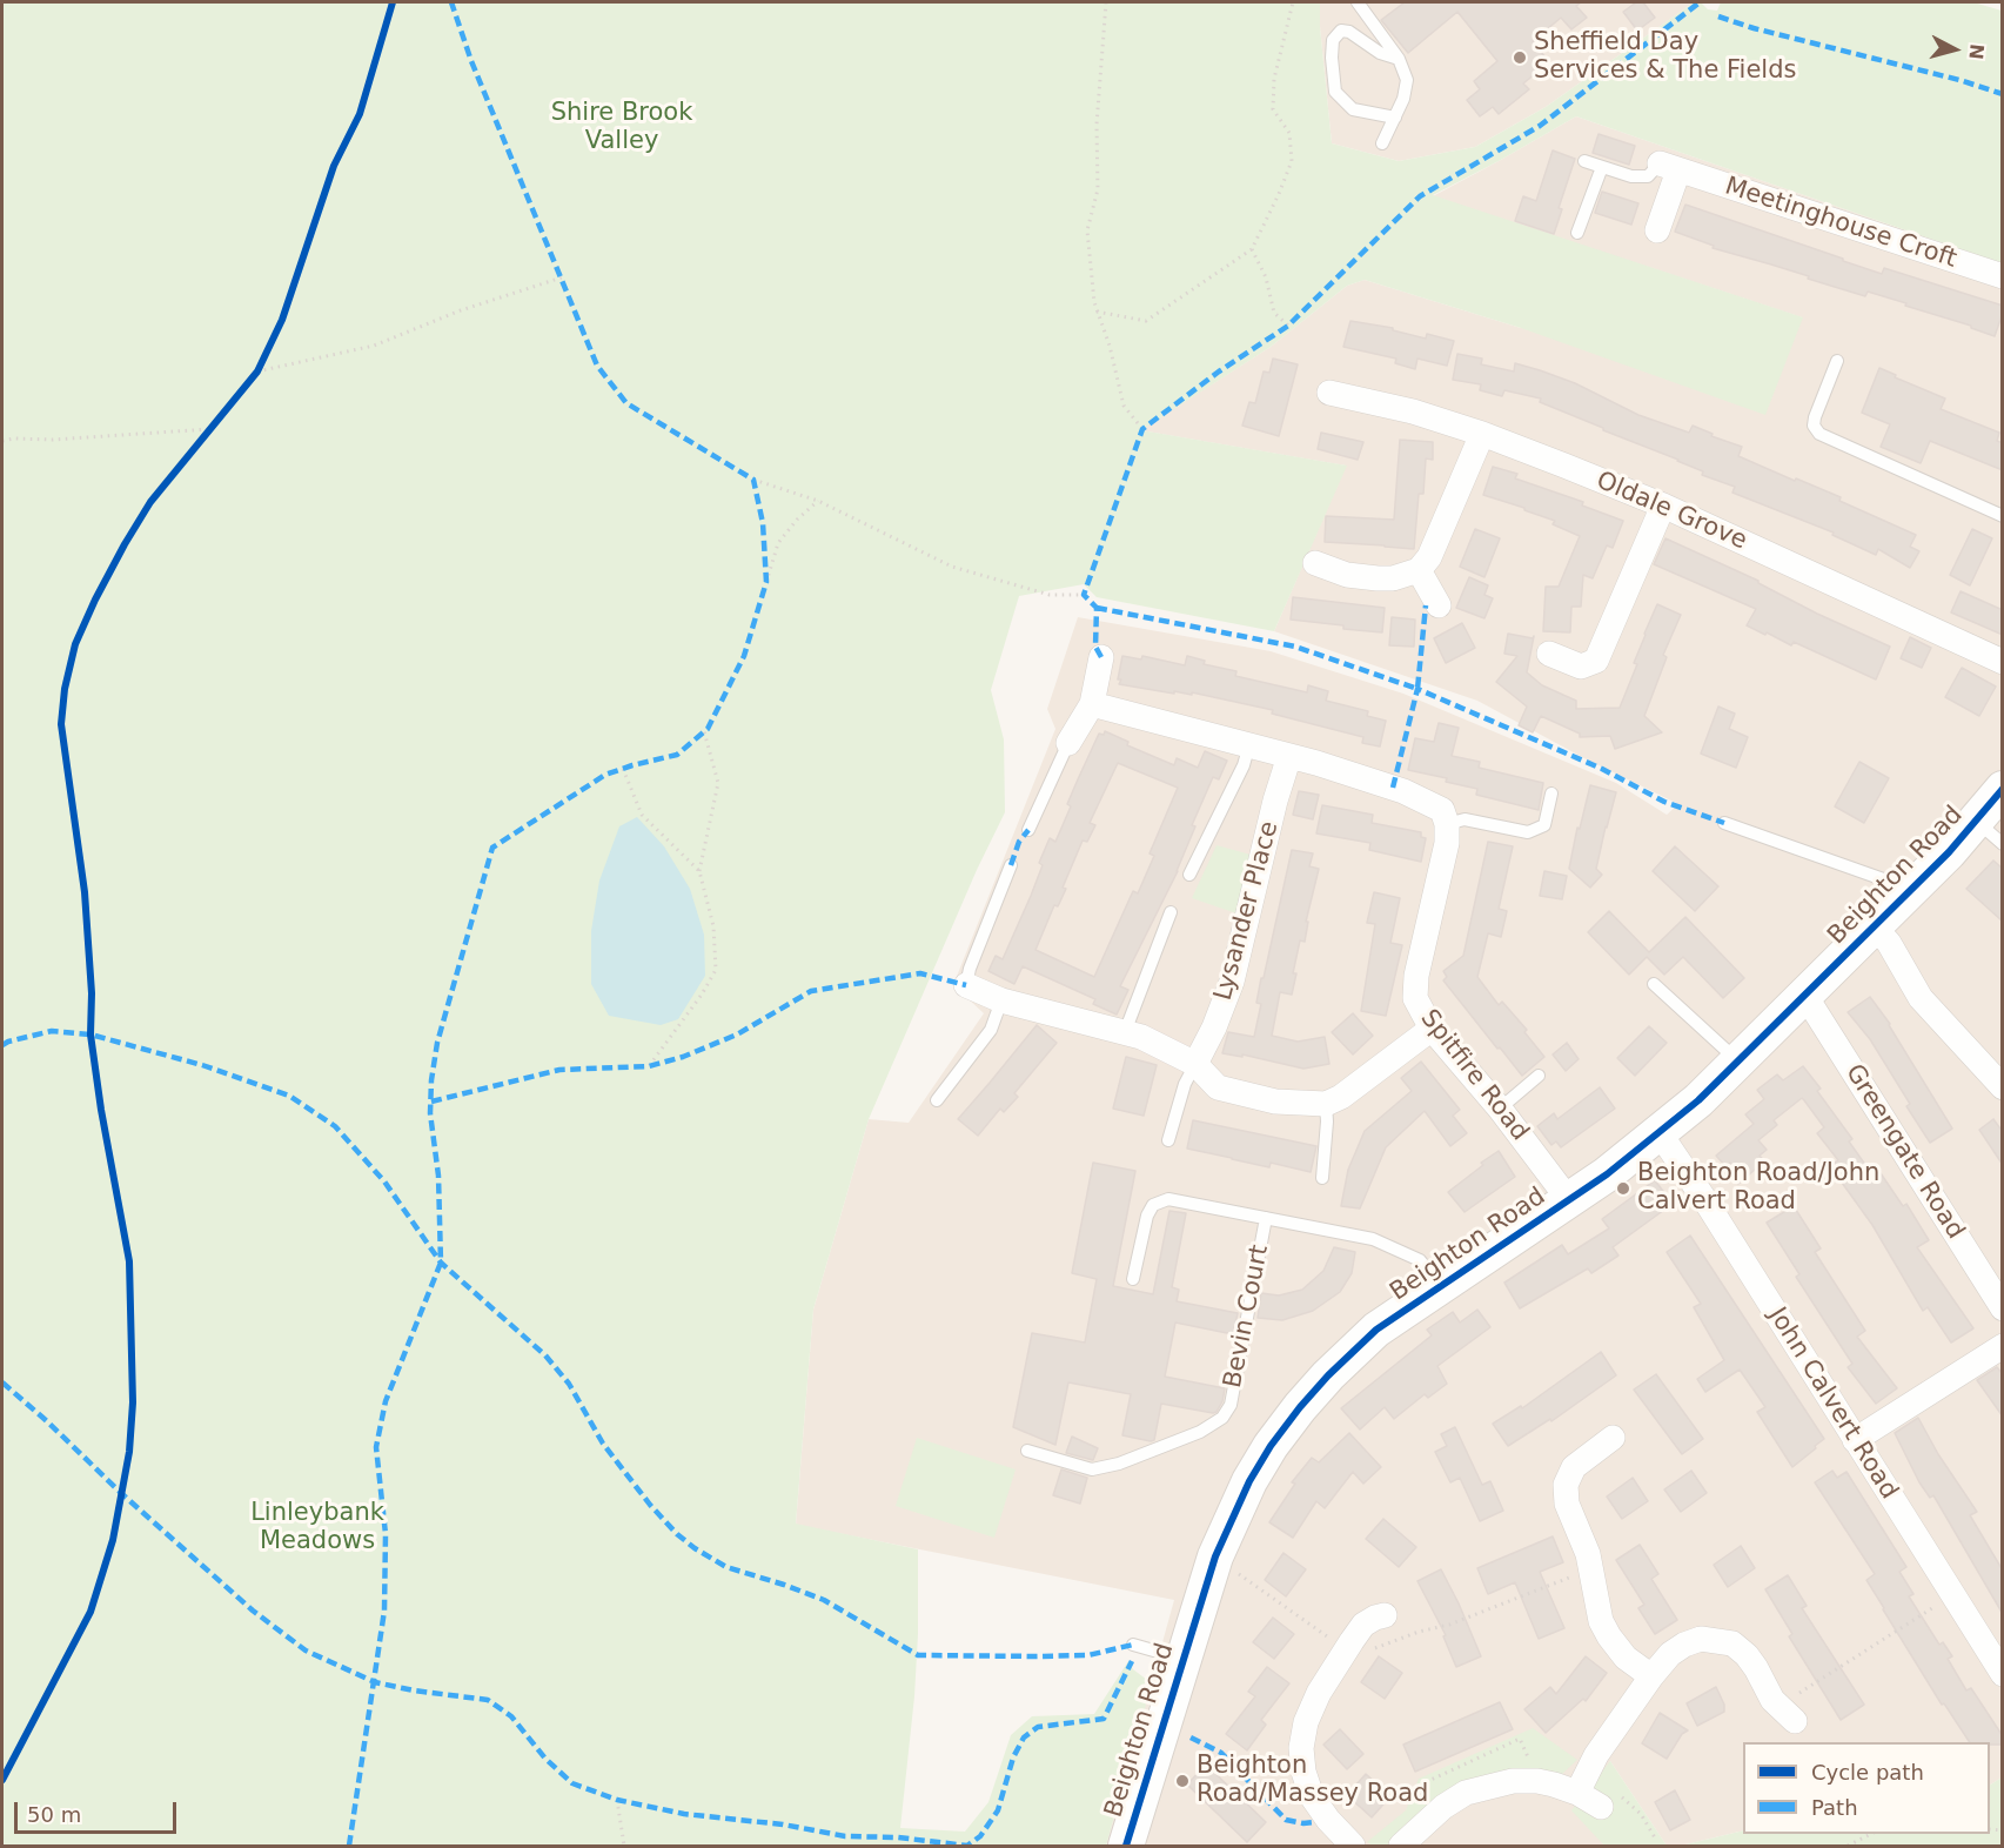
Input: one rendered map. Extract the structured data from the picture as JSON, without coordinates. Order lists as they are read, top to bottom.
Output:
{
  "streets": {
    "street": [
      "Meetinghouse Croft",
      "Oldale Grove",
      "Beighton Road",
      "Lysander Place",
      "Spitfire Road",
      "Greengate Road",
      "John Calvert Road"
    ],
    "lane": ["Bevin Court"]
  },
  "crossings": [
    ["Beighton Road", "Spitfire Road"],
    ["Beighton Road", "Greengate Road"],
    ["Beighton Road", "Bevin Court"],
    ["Beighton Road", "John Calvert Road"]
  ],
  "parks": ["Shire Brook Valley", "Linleybank Meadows"],
  "places": ["Sheffield Day Services & The Fields", "Beighton Road/John Calvert Road", "Beighton Road/Massey Road"],
  "legend": ["Cycle path", "Path"],
  "scale_bar": "50 m",
  "north": "right"
}
